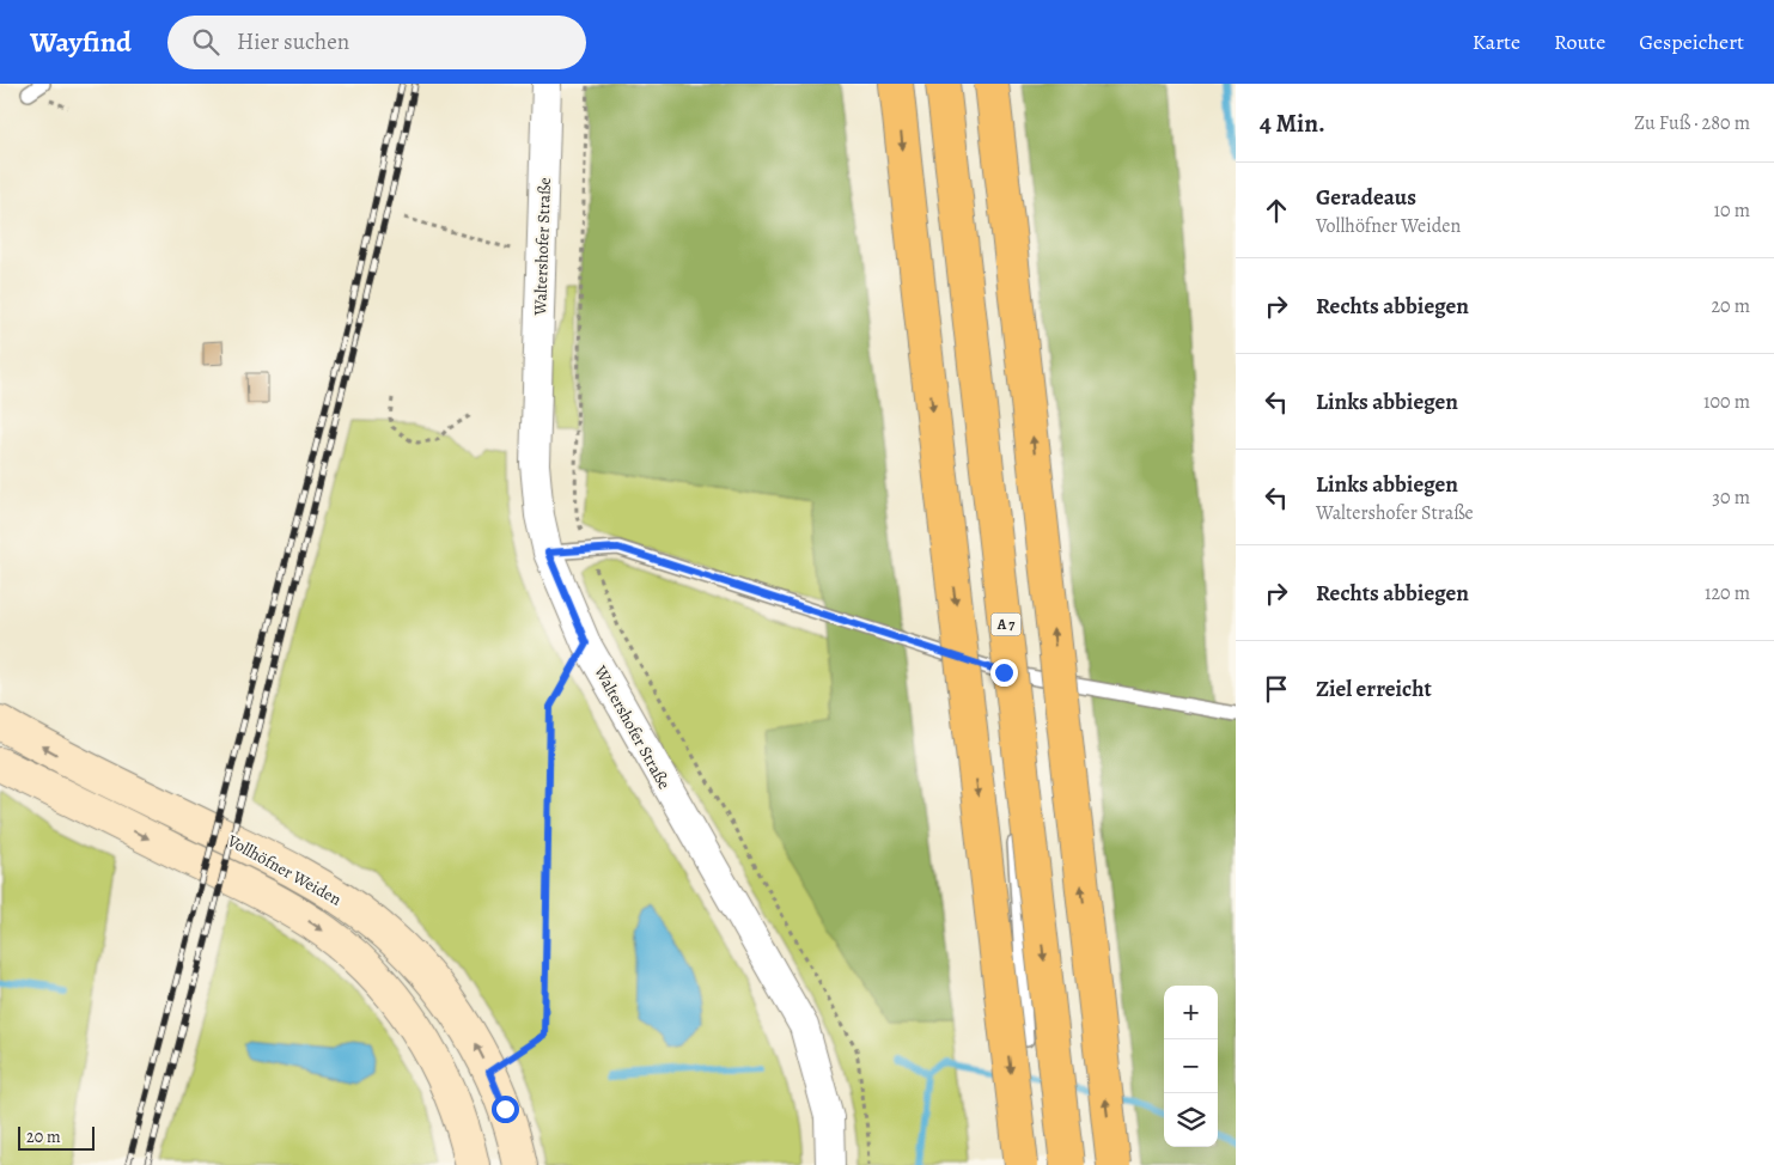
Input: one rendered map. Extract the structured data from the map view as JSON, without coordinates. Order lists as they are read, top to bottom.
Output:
{
  "streets": {
    "highway": ["A 7"],
    "main road": ["Vollhöfner Weiden"],
    "street": ["Waltershofer Straße"]
  },
  "scale_bar": "20 m",
  "page": {
    "header": "Wayfind",
    "search": "Hier suchen",
    "nav": ["Karte", "Route", "Gespeichert"],
    "heading": ["4 Min.", "Zu Fuß · 280 m"],
    "list": [
      ["Geradeaus", "Vollhöfner Weiden", "10 m"],
      ["Rechts abbiegen", "20 m"],
      ["Links abbiegen", "100 m"],
      ["Links abbiegen", "Waltershofer Straße", "30 m"],
      ["Rechts abbiegen", "120 m"],
      "Ziel erreicht"
    ],
    "map_buttons": ["+", "−"],
    "scale": "20 m"
  }
}
